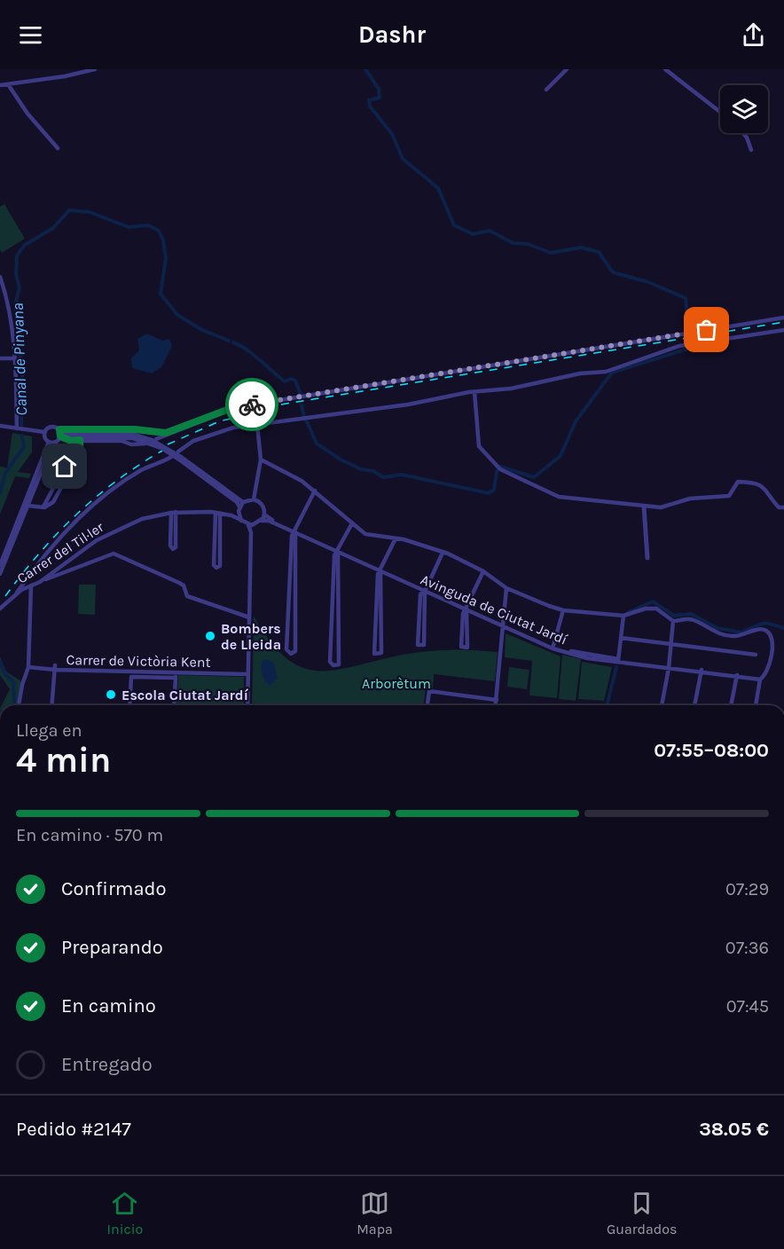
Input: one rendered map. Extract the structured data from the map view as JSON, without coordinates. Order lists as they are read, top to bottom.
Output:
{
  "streets": {
    "street": ["Carrer del Til·ler", "Avinguda de Ciutat Jardí", "Carrer de Victòria Kent"]
  },
  "crossings": [
    ["Carrer del Til·ler", "Avinguda de Ciutat Jardí"]
  ],
  "water": ["Canal de Pinyana"],
  "parks": ["Arborètum"],
  "places": ["Bombers de Lleida", "Escola Ciutat Jardí"],
  "page": {
    "header": "Dashr",
    "heading": ["4 min", "Llega en", "07:55–08:00"],
    "panel": ["Pedido #2147", "38.05 €"],
    "bar": "En camino · 570 m",
    "list": [
      ["Confirmado", "07:29"],
      ["Preparando", "07:36"],
      ["En camino", "07:45"],
      "Entregado"
    ],
    "tabs": ["Inicio", "Mapa", "Guardados"]
  }
}
